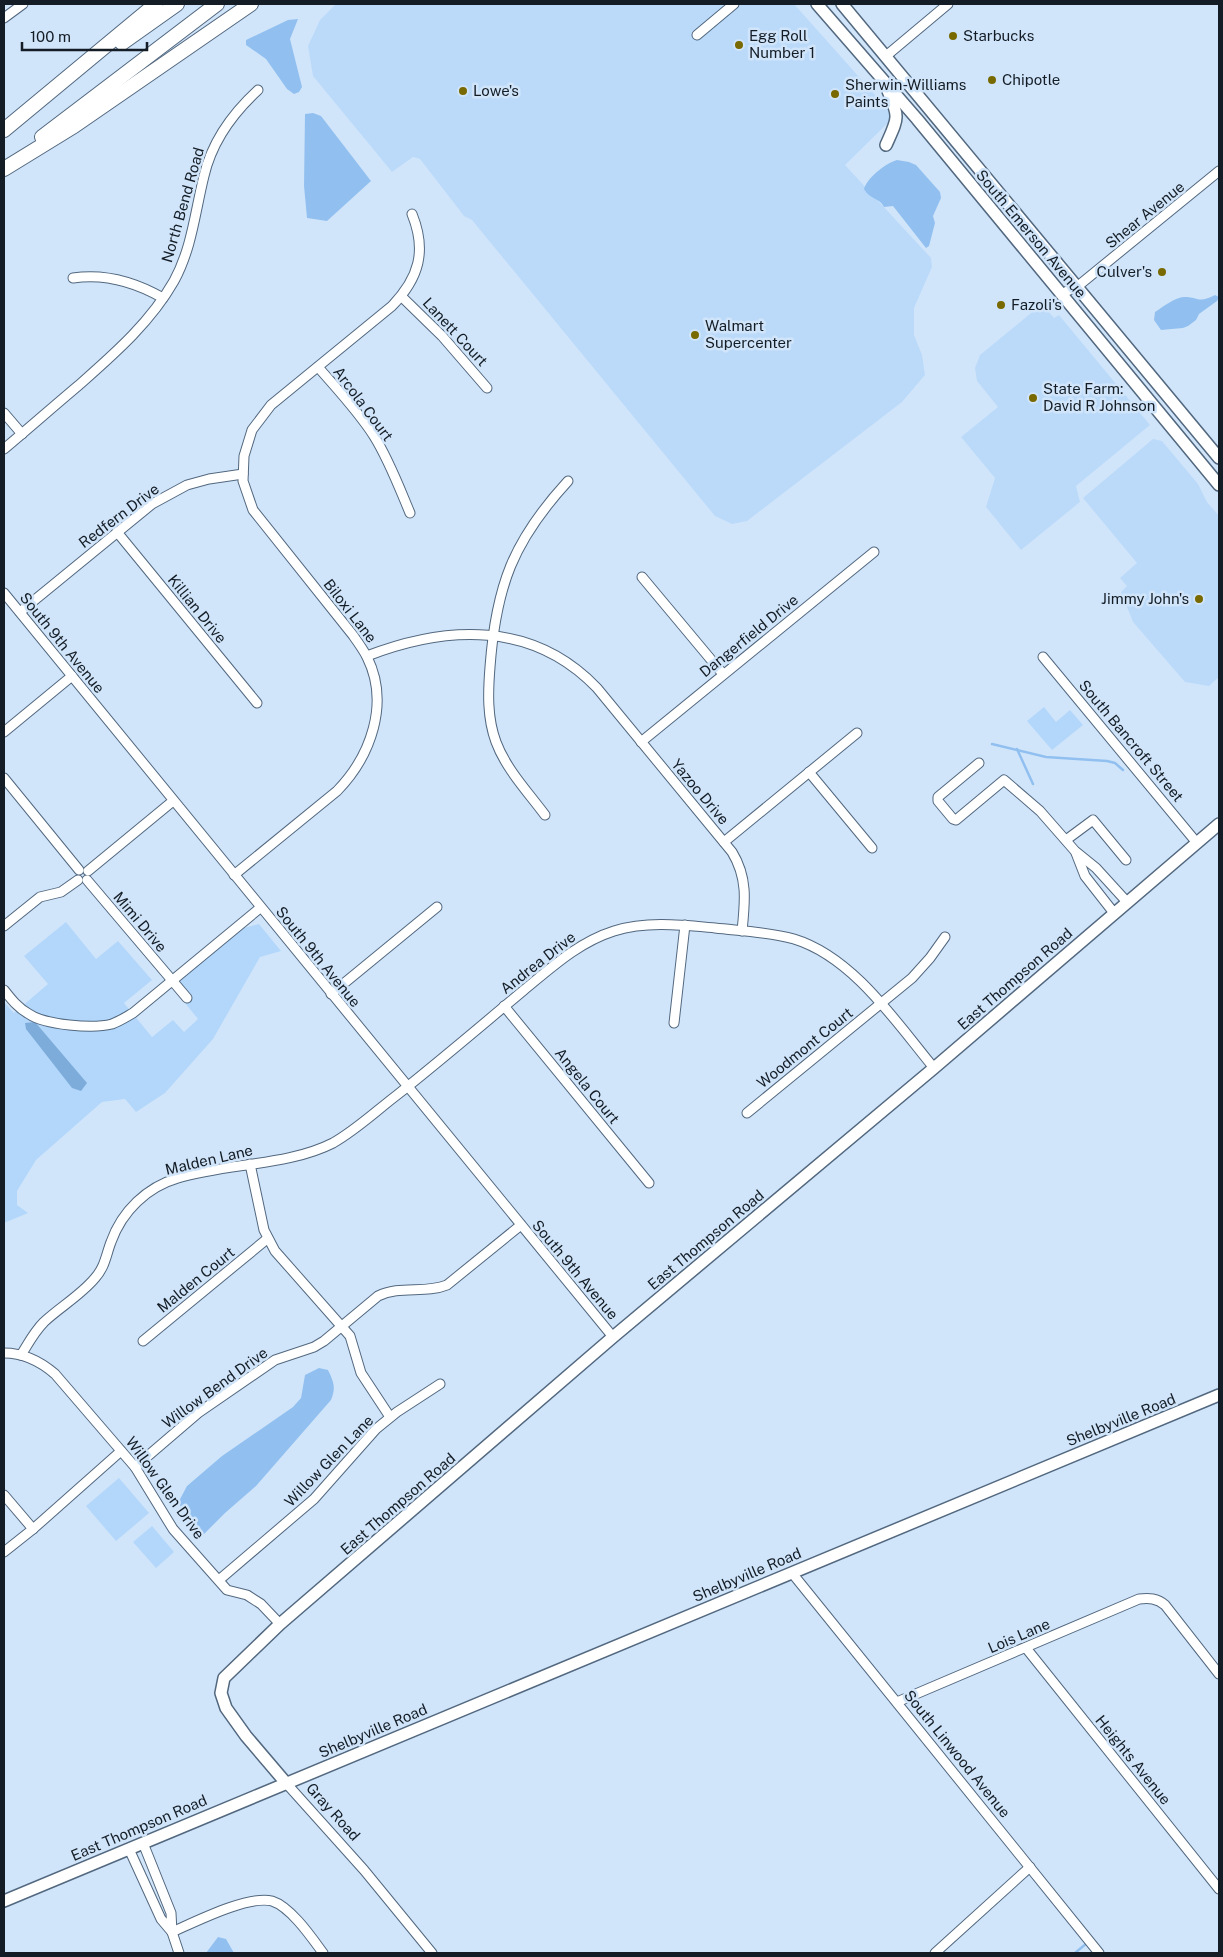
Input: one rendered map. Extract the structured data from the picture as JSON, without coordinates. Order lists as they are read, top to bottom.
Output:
{
  "streets": {
    "main road": [
      "South Emerson Avenue",
      "East Thompson Road",
      "Shelbyville Road",
      "Gray Road"
    ],
    "street": [
      "North Bend Road",
      "Shear Avenue",
      "Lanett Court",
      "Arcola Court",
      "Redfern Drive",
      "Killian Drive",
      "Biloxi Lane",
      "Dangerfield Drive",
      "South 9th Avenue",
      "South Bancroft Street",
      "Yazoo Drive",
      "Mimi Drive",
      "Andrea Drive",
      "Woodmont Court",
      "Angela Court",
      "Malden Lane",
      "Malden Court",
      "Willow Bend Drive",
      "Willow Glen Lane",
      "Willow Glen Drive",
      "Lois Lane",
      "South Linwood Avenue",
      "Heights Avenue"
    ]
  },
  "crossings": [
    ["Shear Avenue", "South Emerson Avenue"],
    ["Redfern Drive", "Killian Drive"],
    ["Redfern Drive", "Biloxi Lane"],
    ["Redfern Drive", "South 9th Avenue"],
    ["Biloxi Lane", "South 9th Avenue"],
    ["Biloxi Lane", "Yazoo Drive"],
    ["Dangerfield Drive", "Yazoo Drive"],
    ["South 9th Avenue", "Andrea Drive"],
    ["South 9th Avenue", "East Thompson Road"],
    ["South 9th Avenue", "Malden Lane"],
    ["South 9th Avenue", "Willow Bend Drive"],
    ["South Bancroft Street", "East Thompson Road"],
    ["Yazoo Drive", "Andrea Drive"],
    ["Andrea Drive", "Angela Court"],
    ["Andrea Drive", "Malden Lane"],
    ["East Thompson Road", "Shelbyville Road"],
    ["East Thompson Road", "Willow Glen Drive"],
    ["East Thompson Road", "Gray Road"],
    ["Malden Lane", "Willow Glen Drive"],
    ["Willow Bend Drive", "Willow Glen Lane"],
    ["Willow Bend Drive", "Willow Glen Drive"],
    ["Shelbyville Road", "South Linwood Avenue"],
    ["Shelbyville Road", "Gray Road"],
    ["Willow Glen Lane", "Willow Glen Drive"],
    ["Lois Lane", "South Linwood Avenue"],
    ["Lois Lane", "Heights Avenue"]
  ],
  "places": [
    "Starbucks",
    "Egg Roll Number 1",
    "Chipotle",
    "Lowe's",
    "Sherwin-Williams Paints",
    "Culver's",
    "Fazoli's",
    "Walmart Supercenter",
    "State Farm: David R Johnson",
    "Jimmy John's"
  ],
  "scale_bar": "100 m"
}
